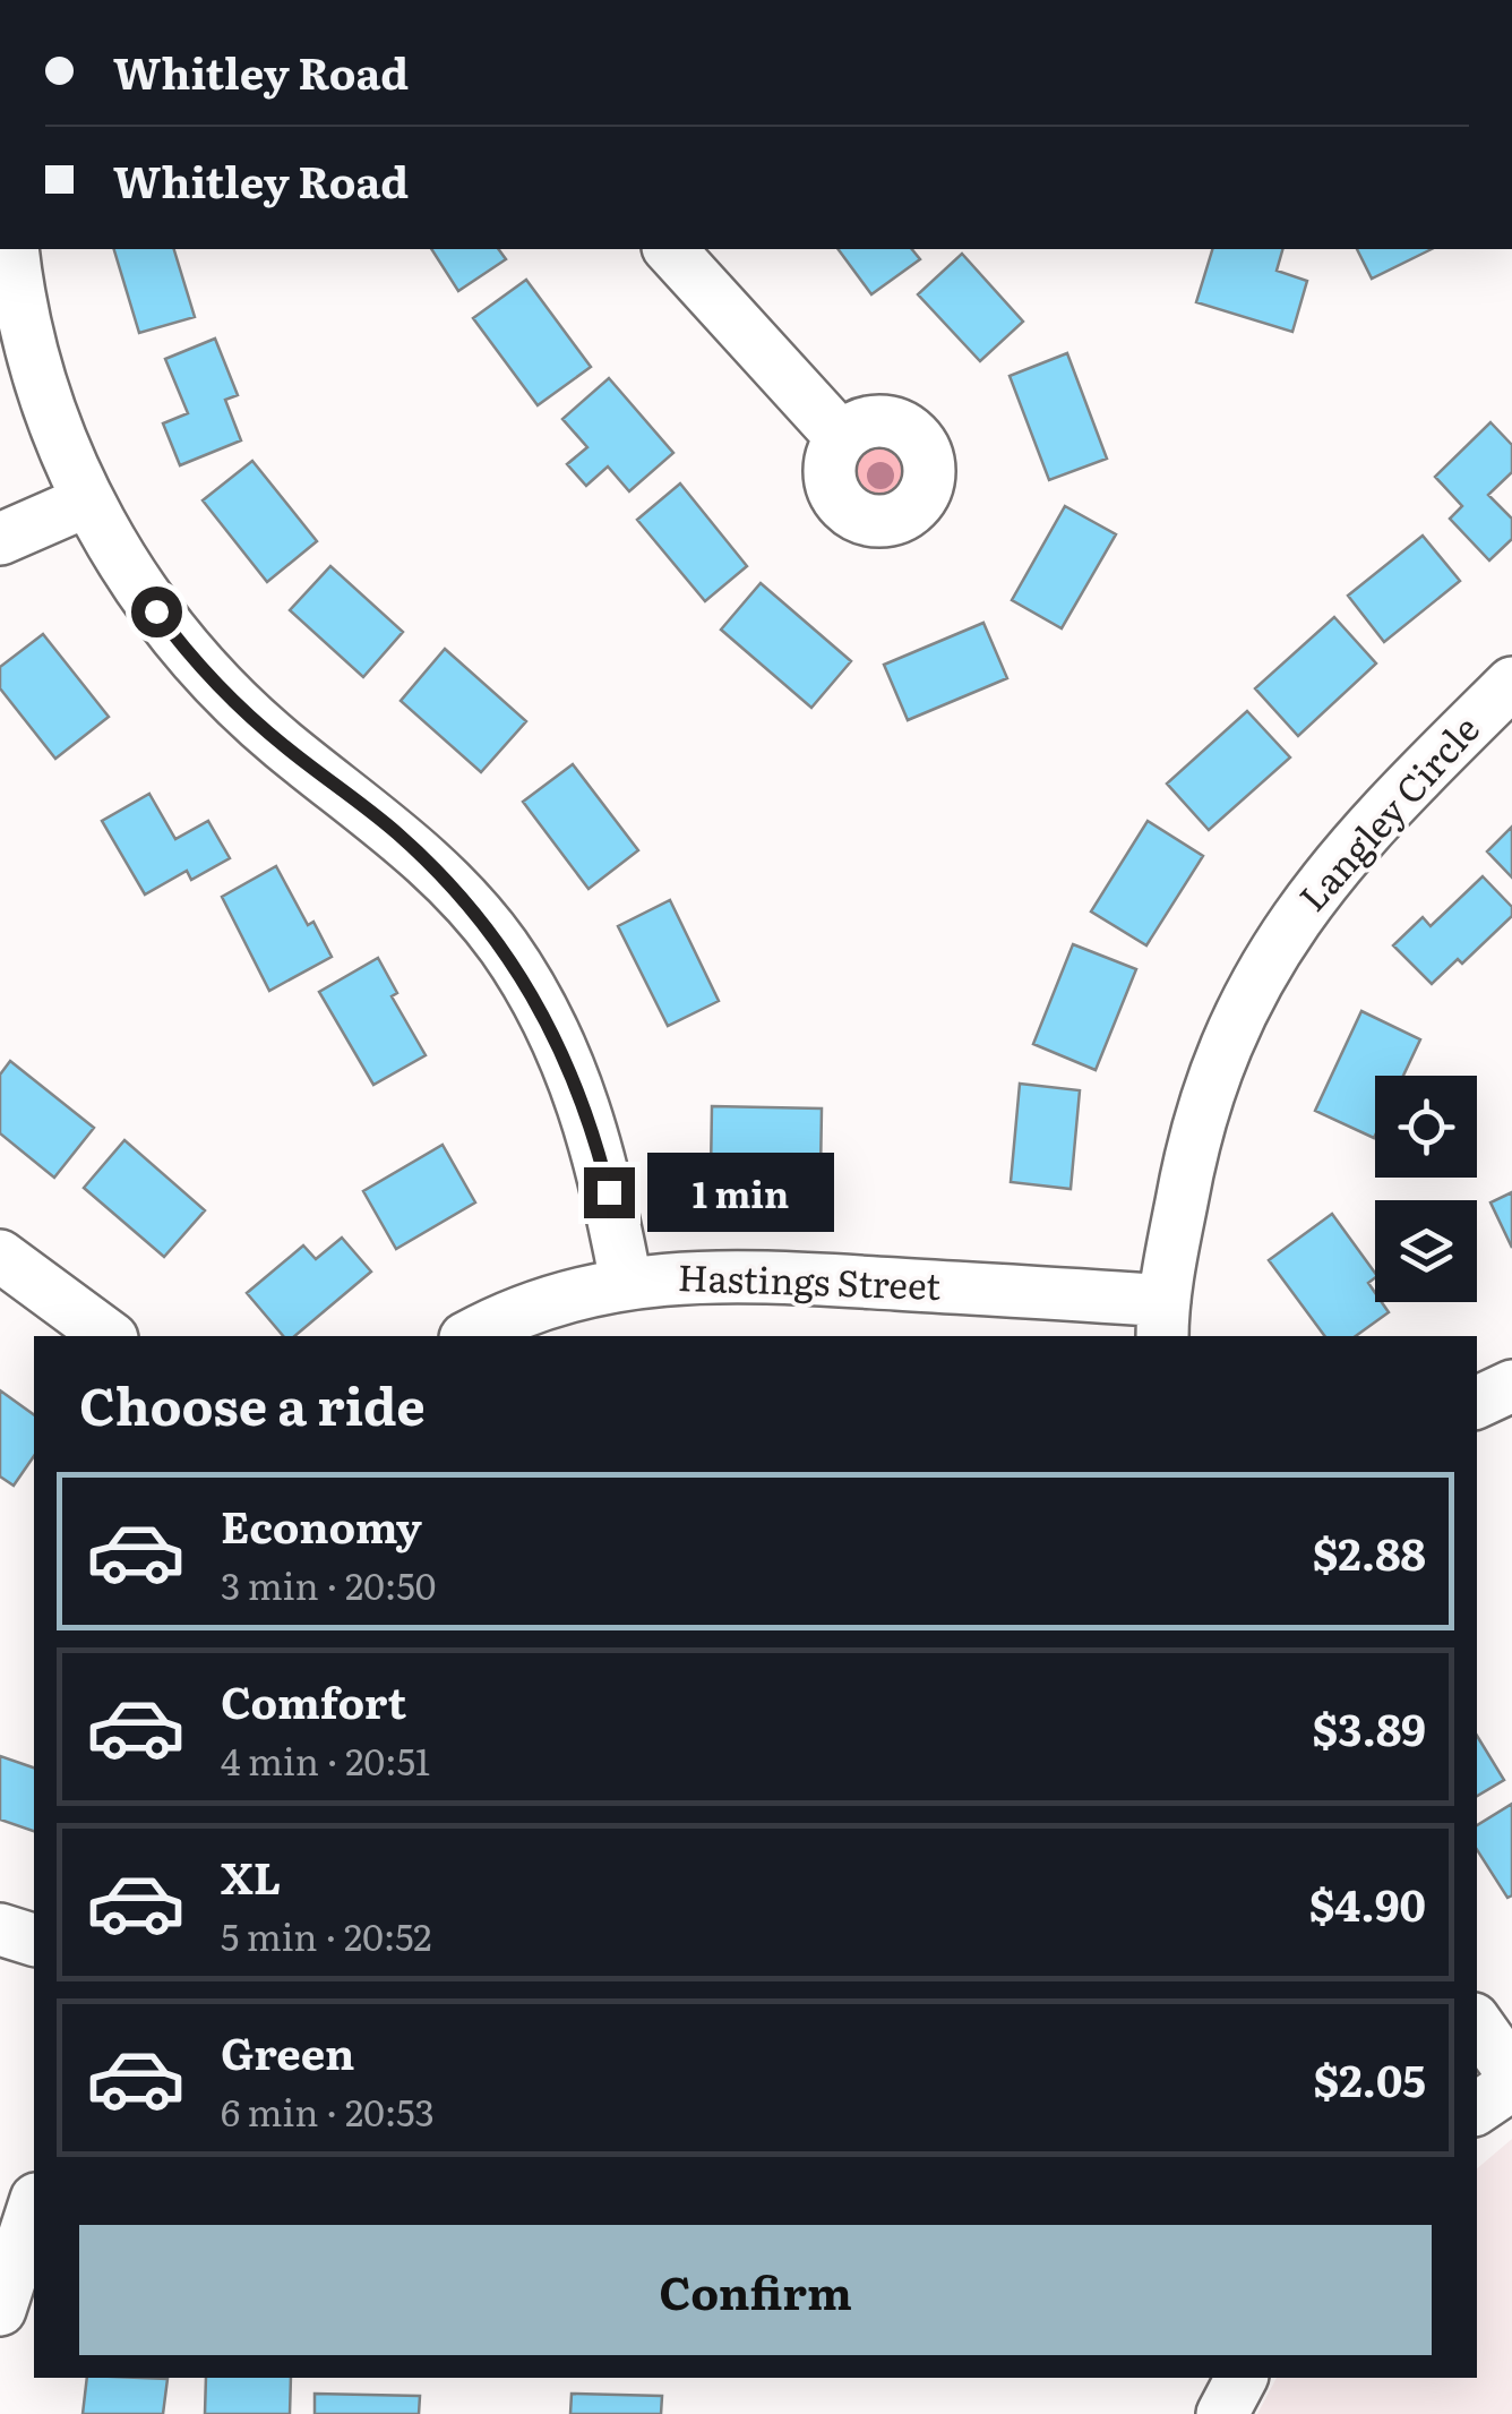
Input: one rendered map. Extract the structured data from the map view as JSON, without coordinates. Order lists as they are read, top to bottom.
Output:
{
  "streets": {
    "street": ["Langley Circle", "Hastings Street"]
  },
  "crossings": [
    ["Langley Circle", "Hastings Street"]
  ],
  "page": {
    "banner": ["Whitley Road", "Whitley Road"],
    "bubble": "1 min",
    "heading": "Choose a ride",
    "list": [
      {
        "name": "Economy",
        "note": "3 min · 20:50",
        "value": "$2.88"
      },
      {
        "name": "Comfort",
        "note": "4 min · 20:51",
        "value": "$3.89"
      },
      {
        "name": "XL",
        "note": "5 min · 20:52",
        "value": "$4.90"
      },
      {
        "name": "Green",
        "note": "6 min · 20:53",
        "value": "$2.05"
      }
    ],
    "buttons": "Confirm"
  }
}
